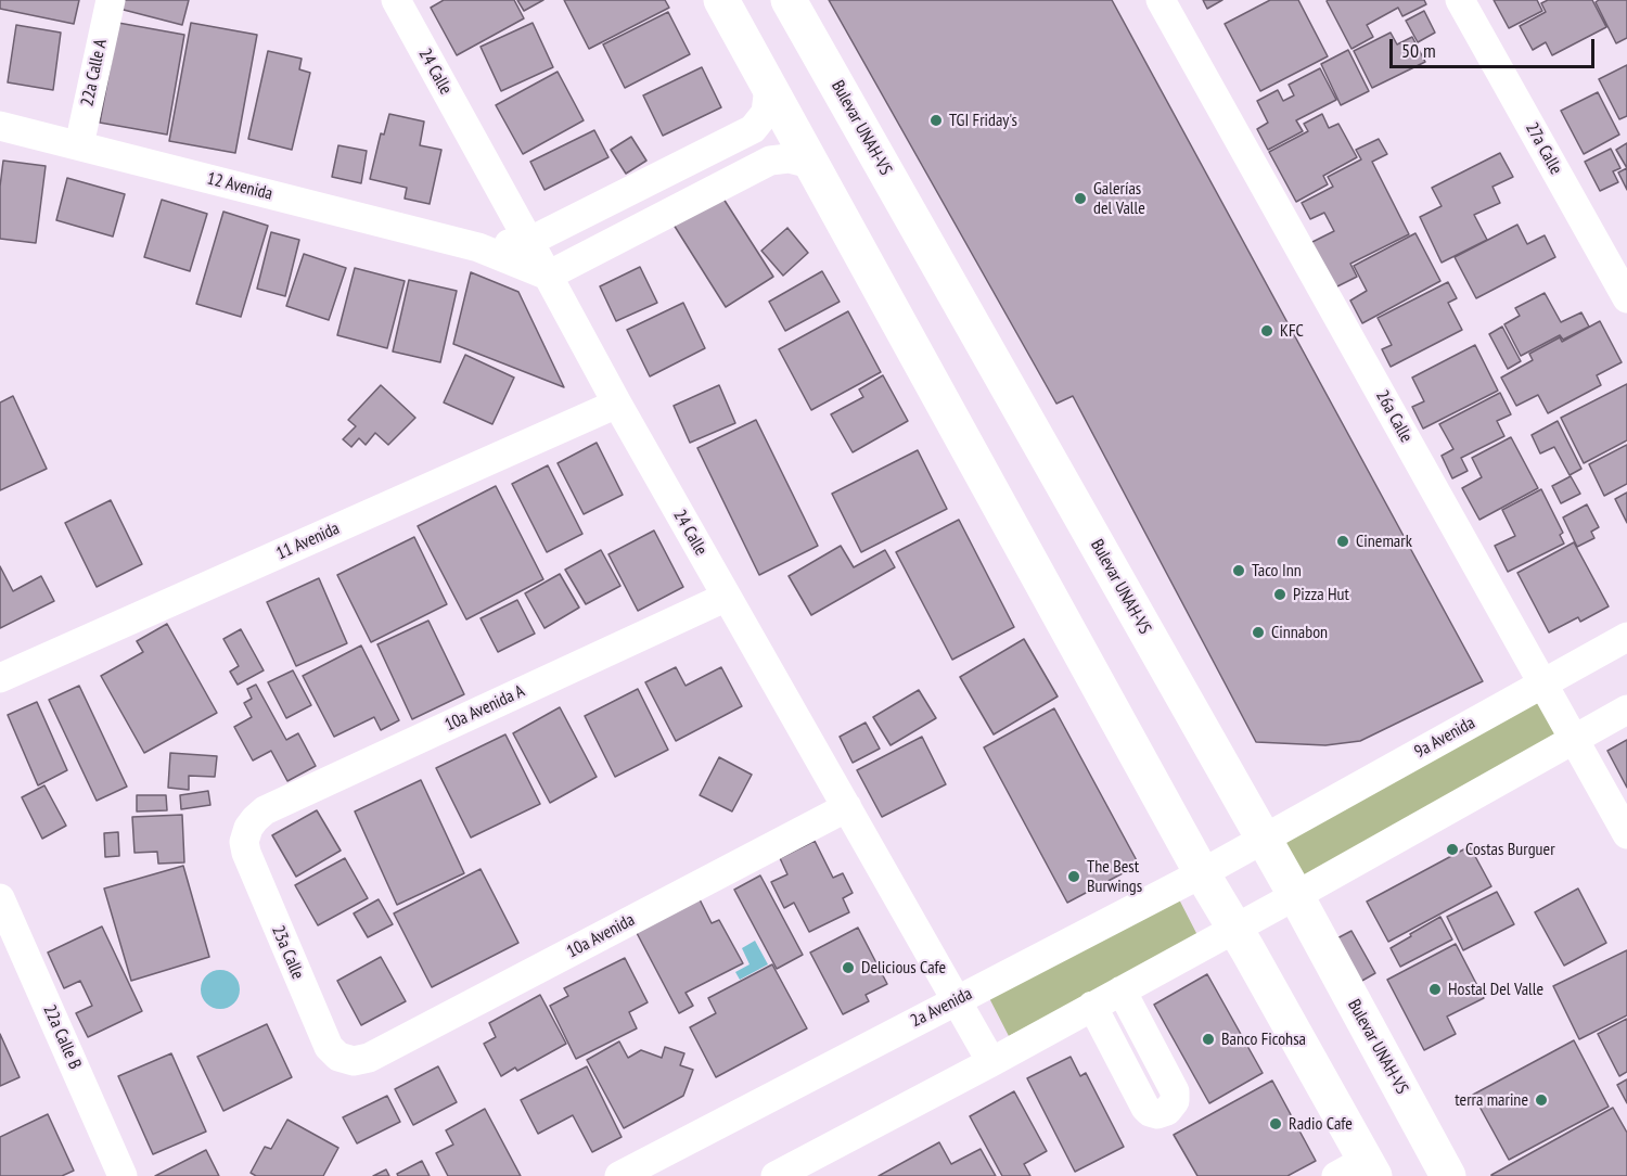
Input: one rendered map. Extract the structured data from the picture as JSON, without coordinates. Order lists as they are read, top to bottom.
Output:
{
  "streets": {
    "main road": ["Bulevar UNAH-VS"],
    "street": [
      "24 Calle",
      "22a Calle A",
      "27a Calle",
      "12 Avenida",
      "26a Calle",
      "11 Avenida",
      "10a Avenida A",
      "9a Avenida",
      "10a Avenida",
      "23a Calle",
      "2a Avenida",
      "22a Calle B"
    ]
  },
  "crossings": [
    ["24 Calle", "12 Avenida"],
    ["24 Calle", "11 Avenida"],
    ["24 Calle", "10a Avenida A"],
    ["24 Calle", "10a Avenida"],
    ["24 Calle", "2a Avenida"],
    ["22a Calle A", "12 Avenida"],
    ["Bulevar UNAH-VS", "9a Avenida"],
    ["Bulevar UNAH-VS", "2a Avenida"],
    ["26a Calle", "9a Avenida"],
    ["10a Avenida A", "23a Calle"],
    ["9a Avenida", "2a Avenida"],
    ["10a Avenida", "23a Calle"]
  ],
  "places": [
    "TGI Friday's",
    "Galerías del Valle",
    "KFC",
    "Cinemark",
    "Taco Inn",
    "Pizza Hut",
    "Cinnabon",
    "Costas Burguer",
    "The Best Burwings",
    "Delicious Cafe",
    "Hostal Del Valle",
    "Banco Ficohsa",
    "terra marine",
    "Radio Cafe"
  ],
  "scale_bar": "50 m"
}
